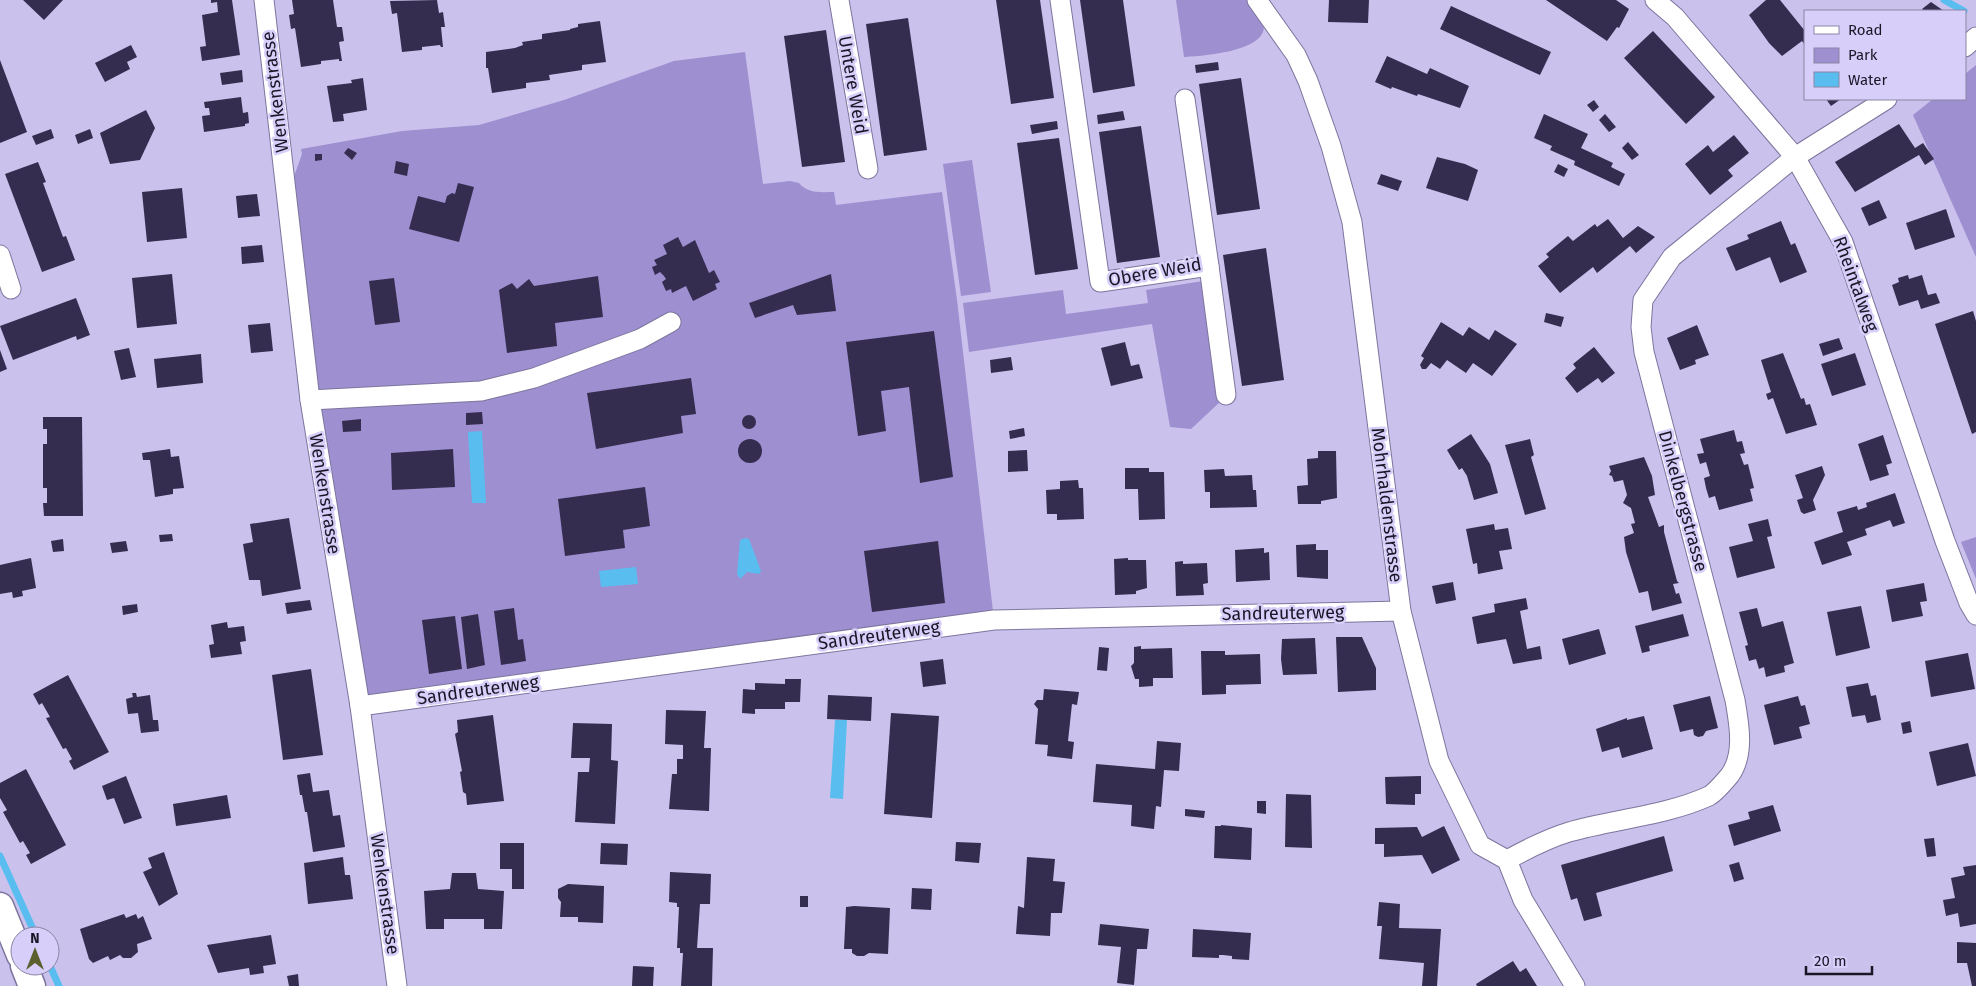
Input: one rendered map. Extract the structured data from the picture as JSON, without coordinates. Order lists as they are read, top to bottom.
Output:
{
  "streets": {
    "street": [
      "Untere Weid",
      "Wenkenstrasse",
      "Obere Weid",
      "Rheintalweg",
      "Dinkelbergstrasse",
      "Mohrhaldenstrasse",
      "Sandreuterweg"
    ]
  },
  "crossings": [
    ["Wenkenstrasse", "Sandreuterweg"],
    ["Rheintalweg", "Dinkelbergstrasse"],
    ["Dinkelbergstrasse", "Mohrhaldenstrasse"],
    ["Mohrhaldenstrasse", "Sandreuterweg"]
  ],
  "legend": ["Road", "Park", "Water"],
  "scale_bar": "20 m",
  "north": "top"
}
